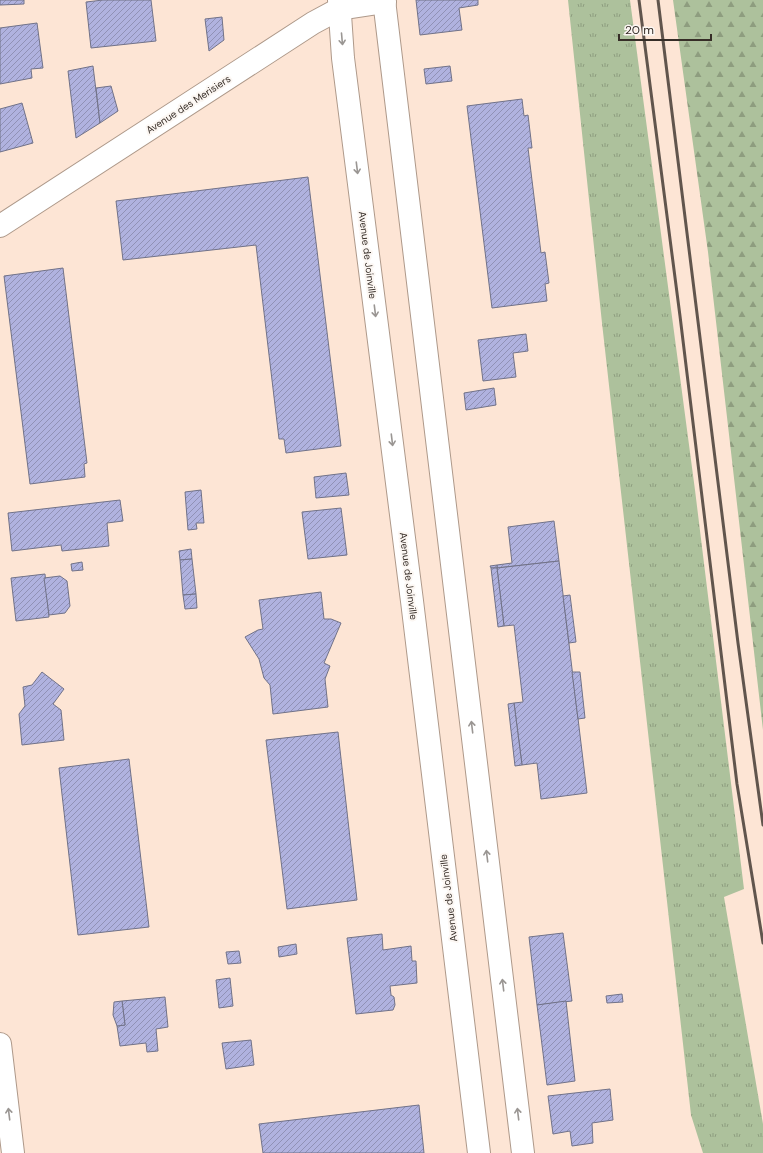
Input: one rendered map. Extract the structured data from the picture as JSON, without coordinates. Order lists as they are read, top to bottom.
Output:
{
  "streets": {
    "main road": ["Avenue des Merisiers", "Avenue de Joinville"]
  },
  "crossings": [
    ["Avenue des Merisiers", "Avenue de Joinville"]
  ],
  "scale_bar": "20 m"
}
